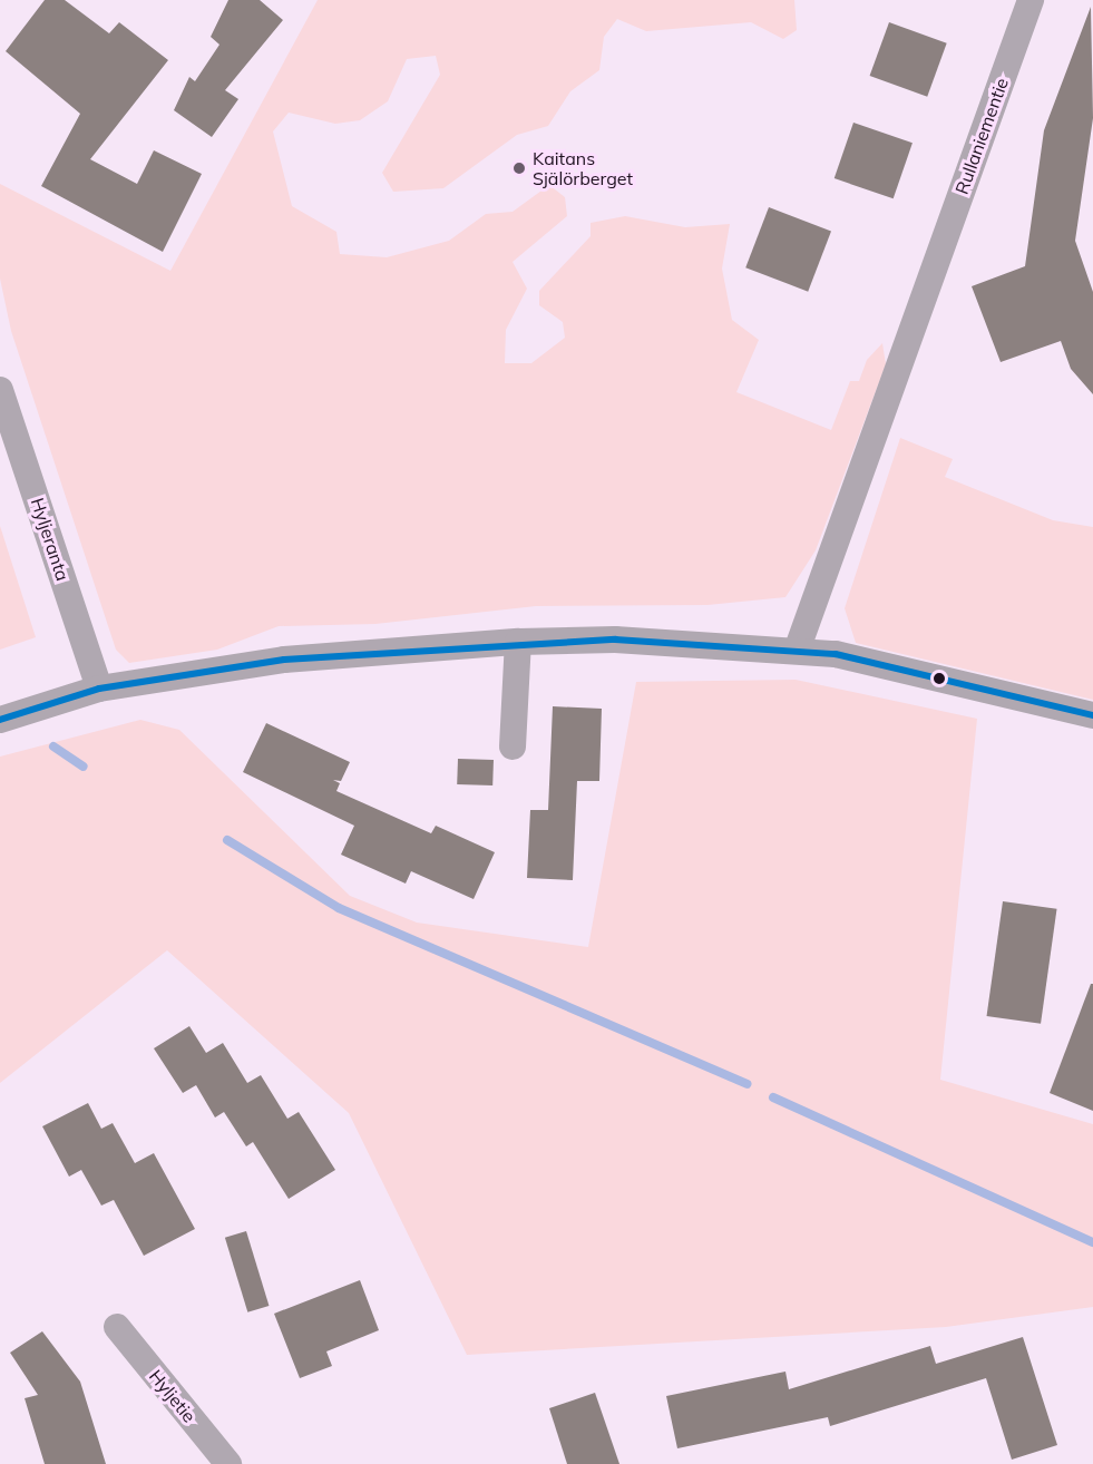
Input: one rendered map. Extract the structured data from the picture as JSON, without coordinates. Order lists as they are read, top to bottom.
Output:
{
  "streets": {
    "street": ["Rullaniementie", "Hyljeranta", "Hyljetie"]
  },
  "places": ["Kaitans Själörberget"]
}
